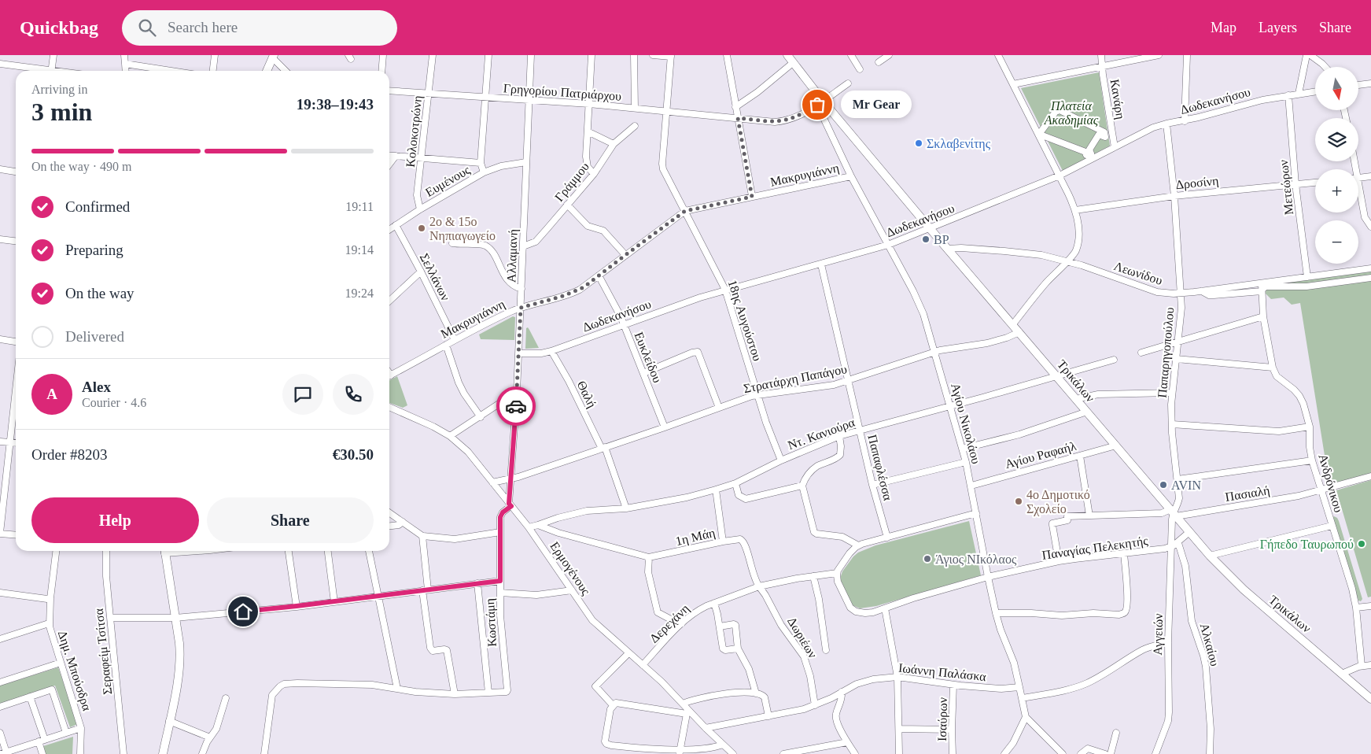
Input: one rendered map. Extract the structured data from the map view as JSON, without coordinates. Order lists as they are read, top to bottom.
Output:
{
  "streets": {
    "main road": ["Τρικάλων"],
    "street": [
      "Γρηγορίου Πατριάρχου",
      "Κανάρη",
      "Δωδεκανήσου",
      "Κολοκοτρώνη",
      "Μακρυγιάννη",
      "Ευμένους",
      "Γράμμου",
      "Δροσίνη",
      "Μετεώρων",
      "Αλλαμανή",
      "Λεωνίδου",
      "Σελλάνων",
      "18ης Αυγούστου",
      "Παπαρηγοπούλου",
      "Ευκλείδου",
      "Στρατάρχη Παπάγου",
      "Θαλή",
      "Αγίου Νικολάου",
      "Ντ. Κανιούρα",
      "Αγίου Ραφαήλ",
      "Παπαφλέσσα",
      "Ανδρόνικου",
      "Πασιαλή",
      "1η Μάη",
      "Παναγίας Πελεκητής",
      "Ερμογένους",
      "Κωστάμη",
      "Δερεχάνη",
      "Αγγειών",
      "Δωριέων",
      "Αλκαίου",
      "Σεραφείμ Τσίτσα",
      "Δημ. Μπούσδρα",
      "Ιωάννη Παλάσκα",
      "Ισαύρων"
    ]
  },
  "crossings": [
    ["Γρηγορίου Πατριάρχου", "Κολοκοτρώνη"],
    ["Γρηγορίου Πατριάρχου", "Αλλαμανή"],
    ["Γρηγορίου Πατριάρχου", "18ης Αυγούστου"],
    ["Κανάρη", "Δωδεκανήσου"],
    ["Δωδεκανήσου", "Μετεώρων"],
    ["Δωδεκανήσου", "Αλλαμανή"],
    ["Δωδεκανήσου", "18ης Αυγούστου"],
    ["Δωδεκανήσου", "Παπαρηγοπούλου"],
    ["Δωδεκανήσου", "Ευκλείδου"],
    ["Δωδεκανήσου", "Τρικάλων"],
    ["Δωδεκανήσου", "Θαλή"],
    ["Δωδεκανήσου", "Αγίου Νικολάου"],
    ["Δωδεκανήσου", "Παπαφλέσσα"],
    ["Κολοκοτρώνη", "Ευμένους"],
    ["Μακρυγιάννη", "Αλλαμανή"],
    ["Μακρυγιάννη", "Σελλάνων"],
    ["Μακρυγιάννη", "18ης Αυγούστου"],
    ["Μακρυγιάννη", "Ευκλείδου"],
    ["Μακρυγιάννη", "Αγίου Νικολάου"],
    ["Ευμένους", "Αλλαμανή"],
    ["Ευμένους", "Σελλάνων"],
    ["Γράμμου", "Αλλαμανή"],
    ["Δροσίνη", "Μετεώρων"],
    ["Δροσίνη", "Παπαρηγοπούλου"],
    ["Μετεώρων", "Λεωνίδου"],
    ["Αλλαμανή", "Στρατάρχη Παπάγου"],
    ["Αλλαμανή", "Ερμογένους"],
    ["Αλλαμανή", "Κωστάμη"],
    ["Λεωνίδου", "Παπαρηγοπούλου"],
    ["Λεωνίδου", "Τρικάλων"],
    ["Λεωνίδου", "Ανδρόνικου"],
    ["18ης Αυγούστου", "Στρατάρχη Παπάγου"],
    ["18ης Αυγούστου", "Ντ. Κανιούρα"],
    ["Παπαρηγοπούλου", "Τρικάλων"],
    ["Παπαρηγοπούλου", "Πασιαλή"],
    ["Παπαρηγοπούλου", "Αγγειών"],
    ["Ευκλείδου", "Στρατάρχη Παπάγου"],
    ["Στρατάρχη Παπάγου", "Τρικάλων"],
    ["Στρατάρχη Παπάγου", "Θαλή"],
    ["Στρατάρχη Παπάγου", "Αγίου Νικολάου"],
    ["Στρατάρχη Παπάγου", "Παπαφλέσσα"],
    ["Στρατάρχη Παπάγου", "Ερμογένους"],
    ["Τρικάλων", "Αγίου Νικολάου"],
    ["Τρικάλων", "Ντ. Κανιούρα"],
    ["Τρικάλων", "Αγίου Ραφαήλ"],
    ["Τρικάλων", "Πασιαλή"],
    ["Τρικάλων", "Παναγίας Πελεκητής"],
    ["Τρικάλων", "Αγγειών"],
    ["Θαλή", "Ντ. Κανιούρα"],
    ["Αγίου Νικολάου", "Ντ. Κανιούρα"],
    ["Αγίου Νικολάου", "Αγίου Ραφαήλ"],
    ["Αγίου Νικολάου", "Παναγίας Πελεκητής"],
    ["Αγίου Νικολάου", "Ιωάννη Παλάσκα"],
    ["Ντ. Κανιούρα", "Παπαφλέσσα"],
    ["Ντ. Κανιούρα", "1η Μάη"],
    ["Ανδρόνικου", "Πασιαλή"],
    ["Πασιαλή", "Παναγίας Πελεκητής"],
    ["Πασιαλή", "Αγγειών"],
    ["1η Μάη", "Ερμογένους"],
    ["1η Μάη", "Δερεχάνη"],
    ["1η Μάη", "Δωριέων"],
    ["Παναγίας Πελεκητής", "Αγγειών"],
    ["Παναγίας Πελεκητής", "Αλκαίου"],
    ["Ερμογένους", "Κωστάμη"],
    ["Ερμογένους", "Δερεχάνη"],
    ["Ερμογένους", "Ιωάννη Παλάσκα"],
    ["Δερεχάνη", "Δωριέων"],
    ["Δωριέων", "Ιωάννη Παλάσκα"],
    ["Ιωάννη Παλάσκα", "Ισαύρων"]
  ],
  "parks": ["Πλατεία Ακαδημίας"],
  "places": [
    "Mr Gear",
    "Σκλαβενίτης",
    "2ο & 15ο Νηπιαγωγείο",
    "BP",
    "AVIN",
    "4ο Δημοτικό Σχολείο",
    "Γήπεδο Ταυρωπού",
    "Άγιος ΝΙκόλαος"
  ],
  "north": "bottom",
  "page": {
    "header": "Quickbag",
    "search": "Search here",
    "nav": ["Map", "Layers", "Share"],
    "map_buttons": ["+", "−"],
    "heading": ["3 min", "Arriving in", "19:38–19:43"],
    "panel": [
      "Alex",
      "Courier · 4.6",
      "Order #8203",
      "€30.50"
    ],
    "bubble": "Mr Gear",
    "bar": "On the way · 490 m",
    "list": [
      ["Confirmed", "19:11"],
      ["Preparing", "19:14"],
      ["On the way", "19:24"],
      "Delivered"
    ],
    "round": "A",
    "buttons": ["Help", "Share"]
  }
}
